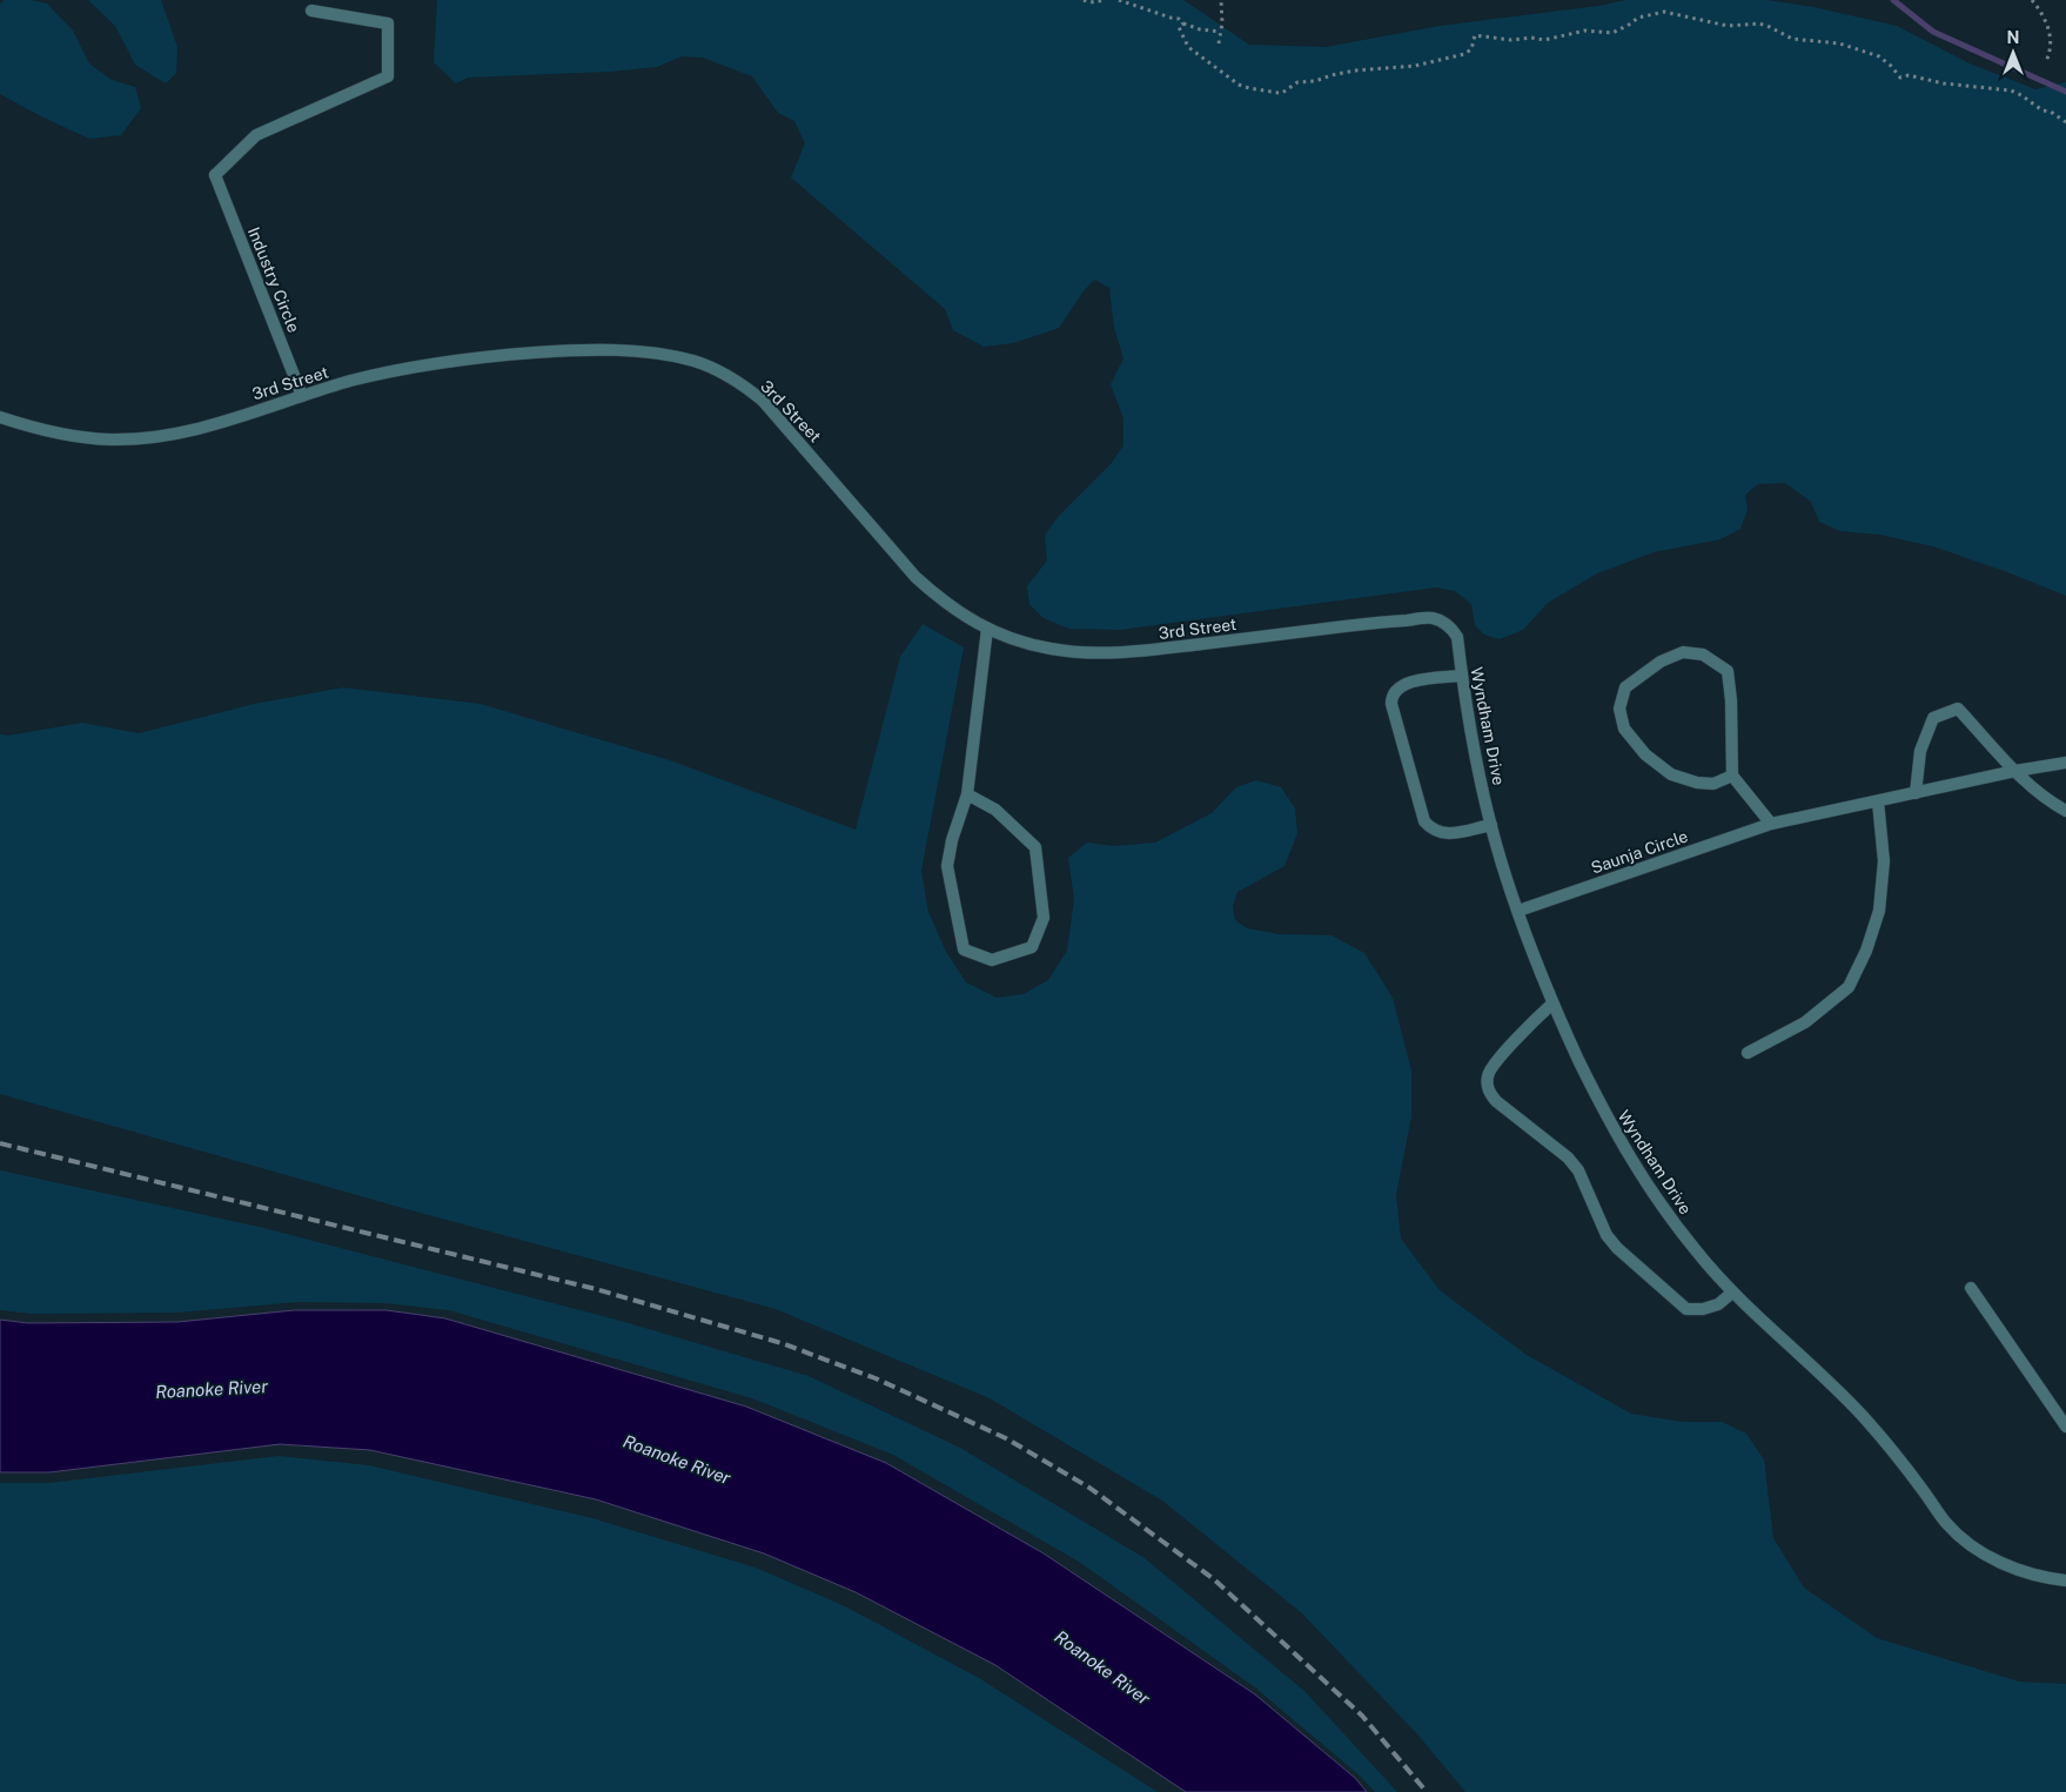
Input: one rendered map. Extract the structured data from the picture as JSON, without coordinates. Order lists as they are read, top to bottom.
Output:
{
  "streets": {
    "street": [
      "Industry Circle",
      "3rd Street",
      "Wyndham Drive",
      "Saunja Circle"
    ]
  },
  "crossings": [
    ["Industry Circle", "3rd Street"],
    ["3rd Street", "Wyndham Drive"],
    ["Wyndham Drive", "Saunja Circle"]
  ],
  "water": ["Roanoke River"],
  "north": "top"
}
